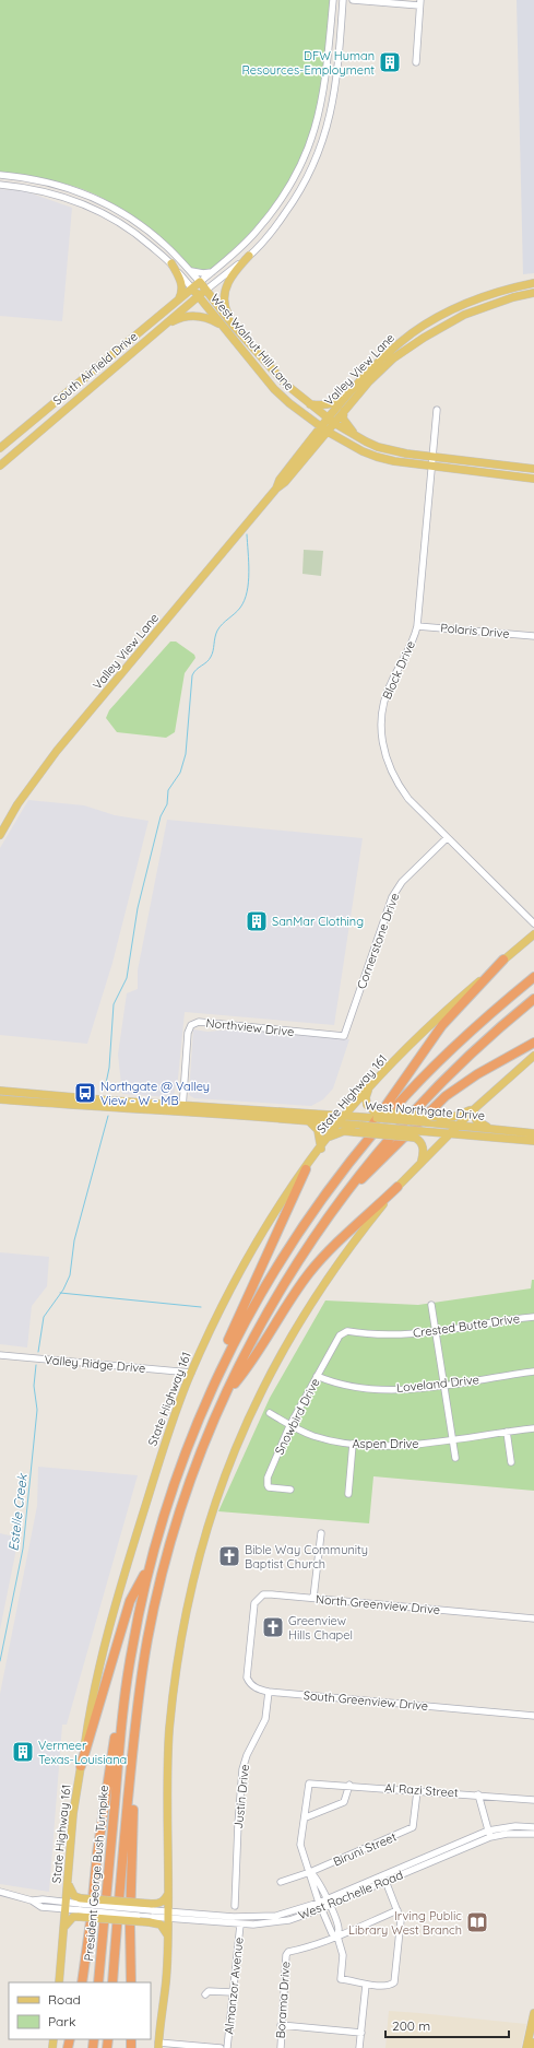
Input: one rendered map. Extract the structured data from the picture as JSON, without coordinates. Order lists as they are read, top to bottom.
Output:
{
  "streets": {
    "highway": ["President George Bush Turnpike"],
    "main road": [
      "West Walnut Hill Lane",
      "South Airfield Drive",
      "Valley View Lane",
      "State Highway 161",
      "West Northgate Drive"
    ],
    "street": [
      "Polaris Drive",
      "Block Drive",
      "Cornerstone Drive",
      "Northview Drive",
      "Crested Butte Drive",
      "Valley Ridge Drive",
      "Loveland Drive",
      "Snowbird Drive",
      "Aspen Drive",
      "North Greenview Drive",
      "South Greenview Drive",
      "Al Razi Street",
      "Justin Drive",
      "Biruni Street",
      "West Rochelle Road",
      "Almanzor Avenue",
      "Borama Drive"
    ]
  },
  "crossings": [
    ["West Walnut Hill Lane", "South Airfield Drive"],
    ["West Walnut Hill Lane", "Valley View Lane"],
    ["West Walnut Hill Lane", "Block Drive"],
    ["Polaris Drive", "Block Drive"],
    ["Block Drive", "Cornerstone Drive"],
    ["Cornerstone Drive", "Northview Drive"],
    ["Northview Drive", "West Northgate Drive"],
    ["State Highway 161", "West Northgate Drive"],
    ["State Highway 161", "Valley Ridge Drive"],
    ["Crested Butte Drive", "Snowbird Drive"],
    ["Loveland Drive", "Snowbird Drive"],
    ["Snowbird Drive", "Aspen Drive"],
    ["North Greenview Drive", "South Greenview Drive"],
    ["South Greenview Drive", "Justin Drive"],
    ["Al Razi Street", "Biruni Street"],
    ["West Rochelle Road", "Almanzor Avenue"]
  ],
  "water": ["Estelle Creek"],
  "places": {
    "building": ["DFW Human Resources-Employment", "SanMar Clothing", "Vermeer Texas-Louisiana"],
    "bus stop": ["Northgate @ Valley View - W - MB"],
    "church": ["Bible Way Community Baptist Church", "Greenview Hills Chapel"],
    "library": ["Irving Public Library West Branch"]
  },
  "legend": ["Road", "Park"],
  "scale_bar": "200 m"
}
